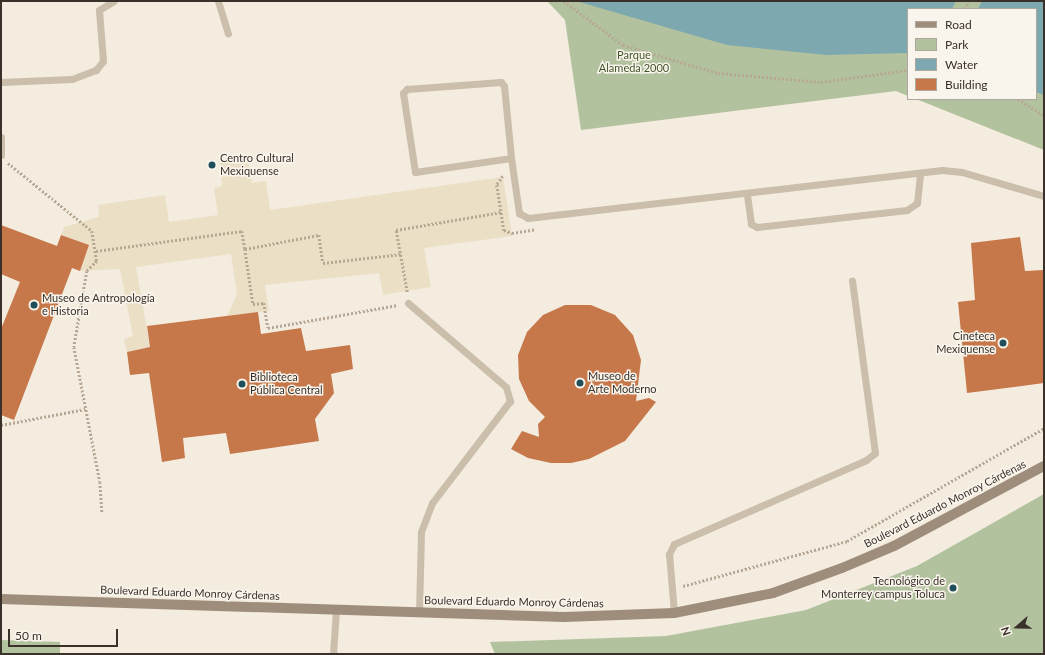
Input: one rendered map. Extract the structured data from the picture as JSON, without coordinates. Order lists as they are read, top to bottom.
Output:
{
  "streets": {
    "main road": ["Boulevard Eduardo Monroy Cárdenas"]
  },
  "parks": ["Parque Alameda 2000"],
  "places": [
    "Centro Cultural Mexiquense",
    "Museo de Antropología e Historia",
    "Cineteca Mexiquense",
    "Museo de Arte Moderno",
    "Biblioteca Pública Central",
    "Tecnológico de Monterrey campus Toluca"
  ],
  "legend": [
    "Road",
    "Park",
    "Water",
    "Building"
  ],
  "scale_bar": "50 m",
  "north": "left"
}
